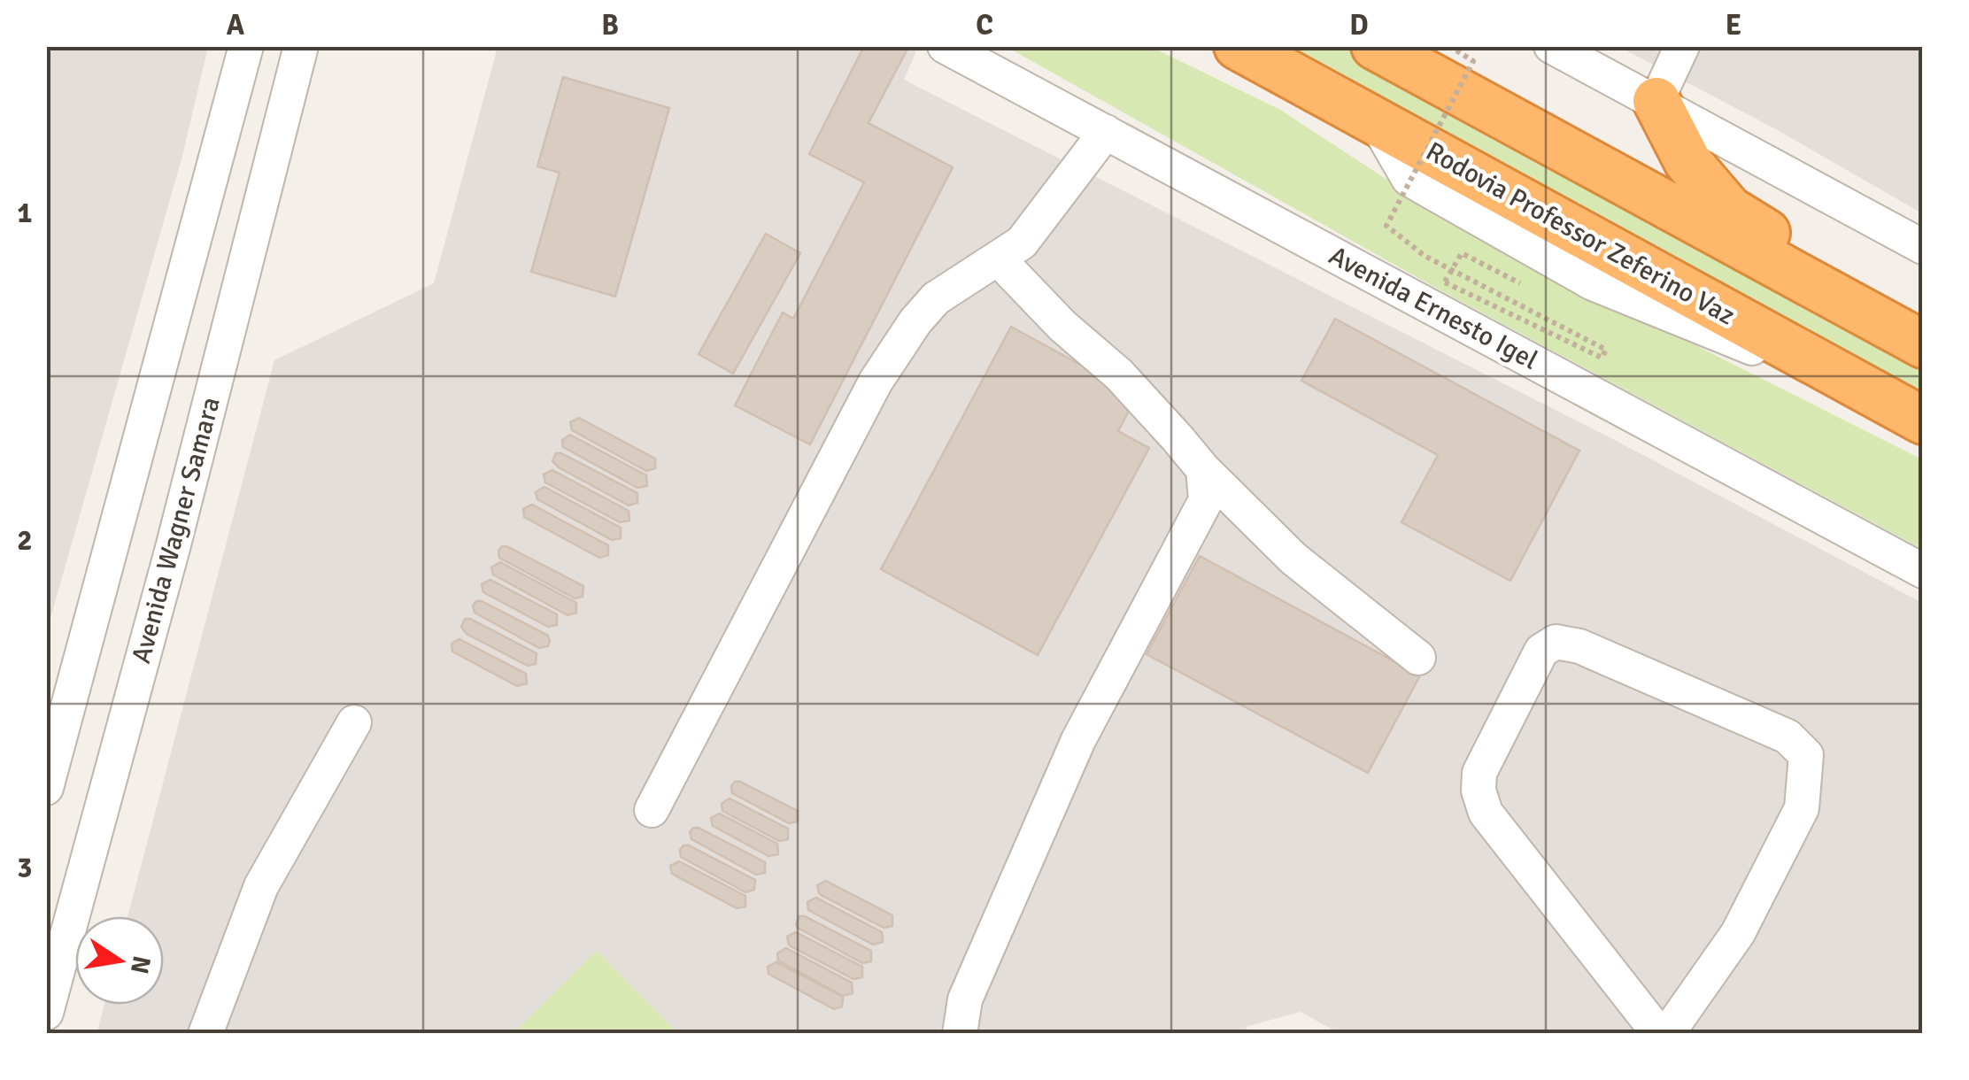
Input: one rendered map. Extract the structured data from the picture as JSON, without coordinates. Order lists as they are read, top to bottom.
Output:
{
  "streets": {
    "highway": ["Rodovia Professor Zeferino Vaz"],
    "street": ["Avenida Ernesto Igel", "Avenida Wagner Samara"]
  },
  "north": "right",
  "grid": {
    "columns": [
      "A",
      "B",
      "C",
      "D",
      "E"
    ],
    "rows": ["1", "2", "3"]
  }
}
